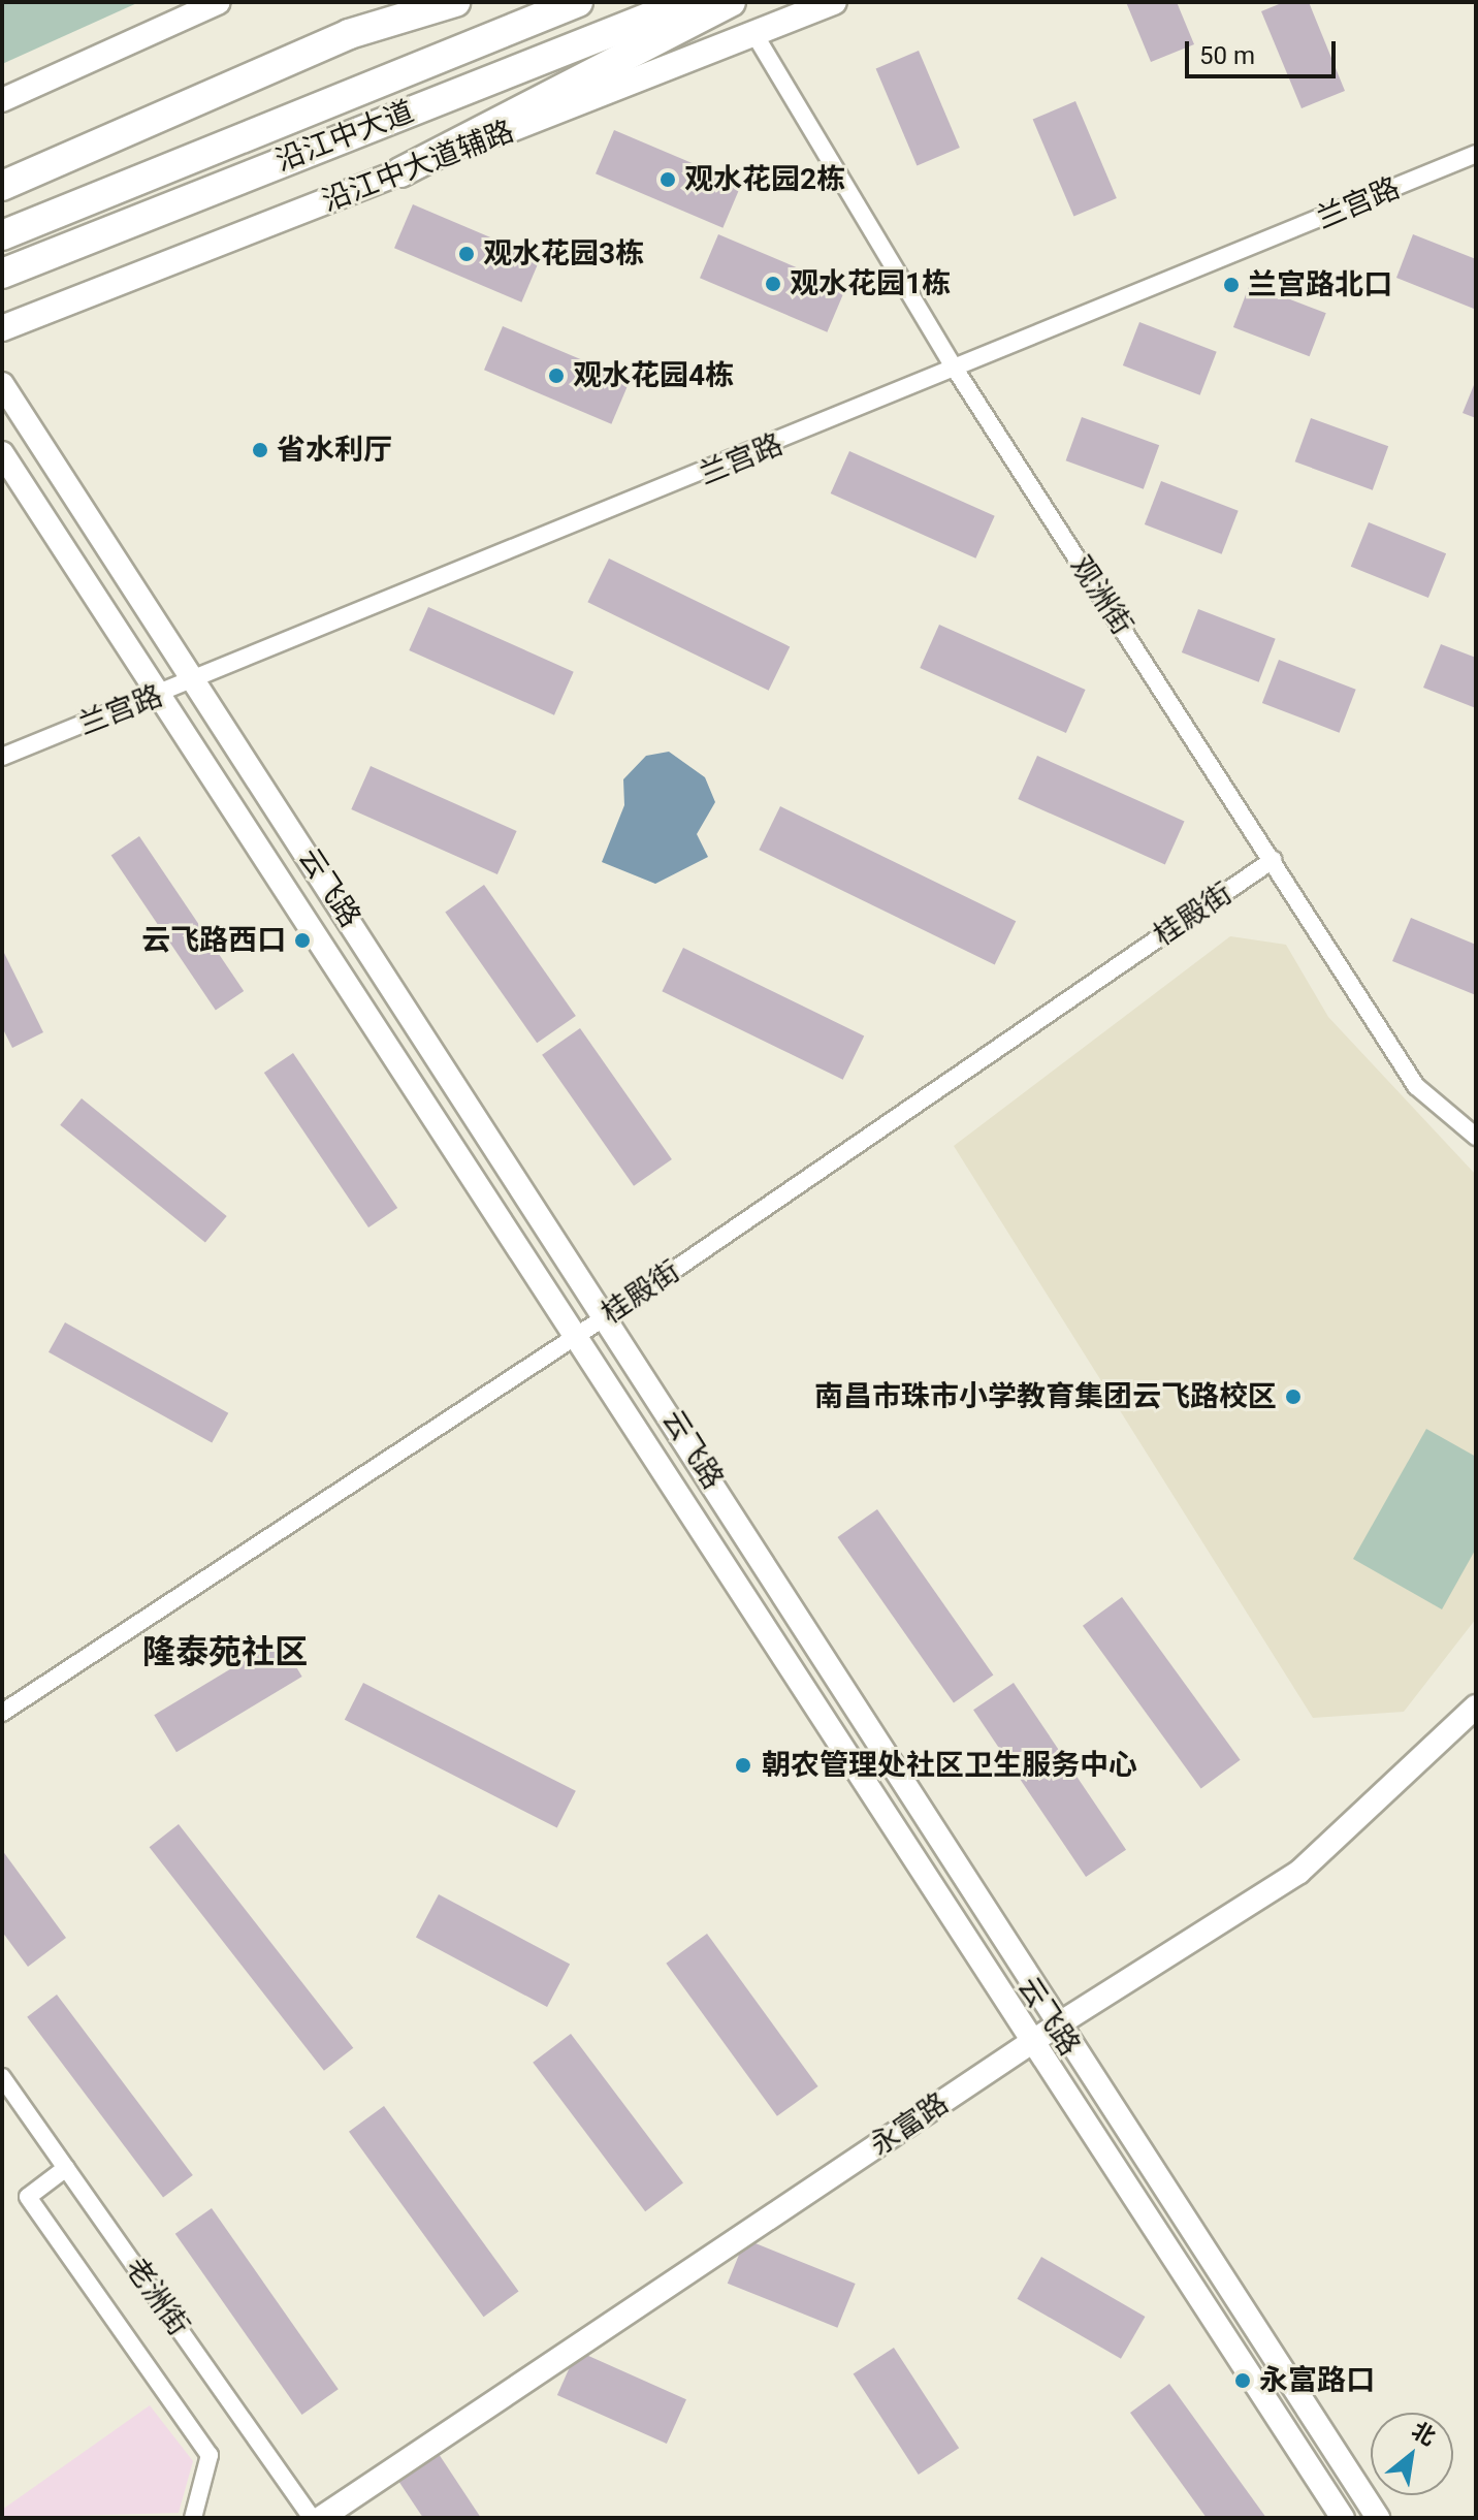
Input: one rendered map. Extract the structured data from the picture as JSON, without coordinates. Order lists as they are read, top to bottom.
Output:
{
  "streets": {
    "highway": ["沿江中大道"],
    "main road": ["沿江中大道辅路", "云飞路", "永富路"],
    "street": [
      "兰宫路",
      "观洲街",
      "桂殿街",
      "老洲街"
    ]
  },
  "crossings": [
    ["沿江中大道辅路", "观洲街"],
    ["兰宫路", "观洲街"],
    ["兰宫路", "云飞路"],
    ["观洲街", "桂殿街"],
    ["云飞路", "桂殿街"],
    ["云飞路", "永富路"]
  ],
  "districts": ["隆泰苑社区"],
  "places": [
    "观水花园2栋",
    "观水花园3栋",
    "观水花园1栋",
    "兰宫路北口",
    "观水花园4栋",
    "省水利厅",
    "云飞路西口",
    "南昌市珠市小学教育集团云飞路校区",
    "朝农管理处社区卫生服务中心",
    "永富路口"
  ],
  "scale_bar": "50 m",
  "north": "top right"
}
